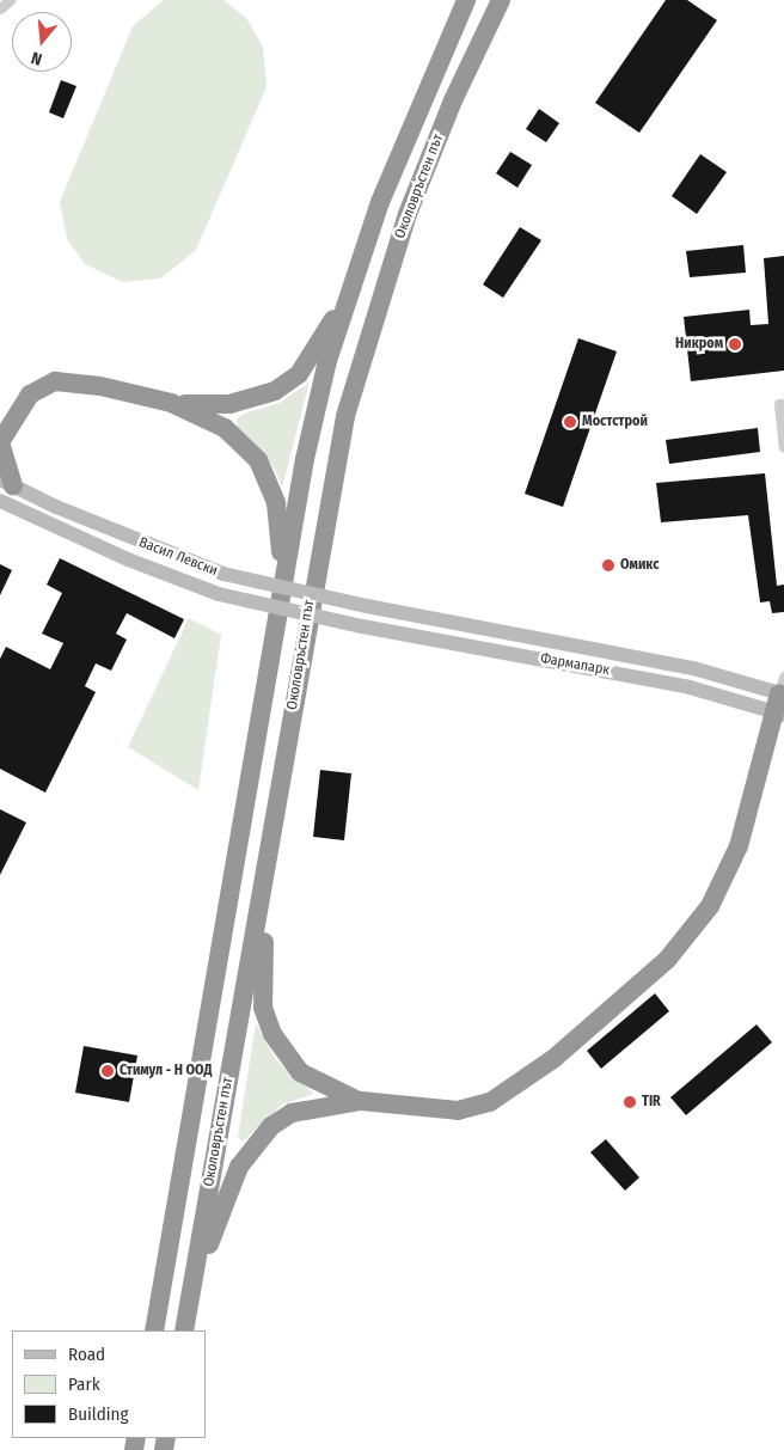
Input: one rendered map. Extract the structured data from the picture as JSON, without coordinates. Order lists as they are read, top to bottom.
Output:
{
  "streets": {
    "highway": ["Околовръстен път"],
    "street": ["Васил Левски", "Фармапарк"]
  },
  "crossings": [
    ["Васил Левски", "Фармапарк"]
  ],
  "places": [
    "Никром",
    "Мостстрой",
    "Омикс",
    "Стимул - Н ООД",
    "TIR"
  ],
  "legend": ["Road", "Park", "Building"],
  "north": "bottom"
}
